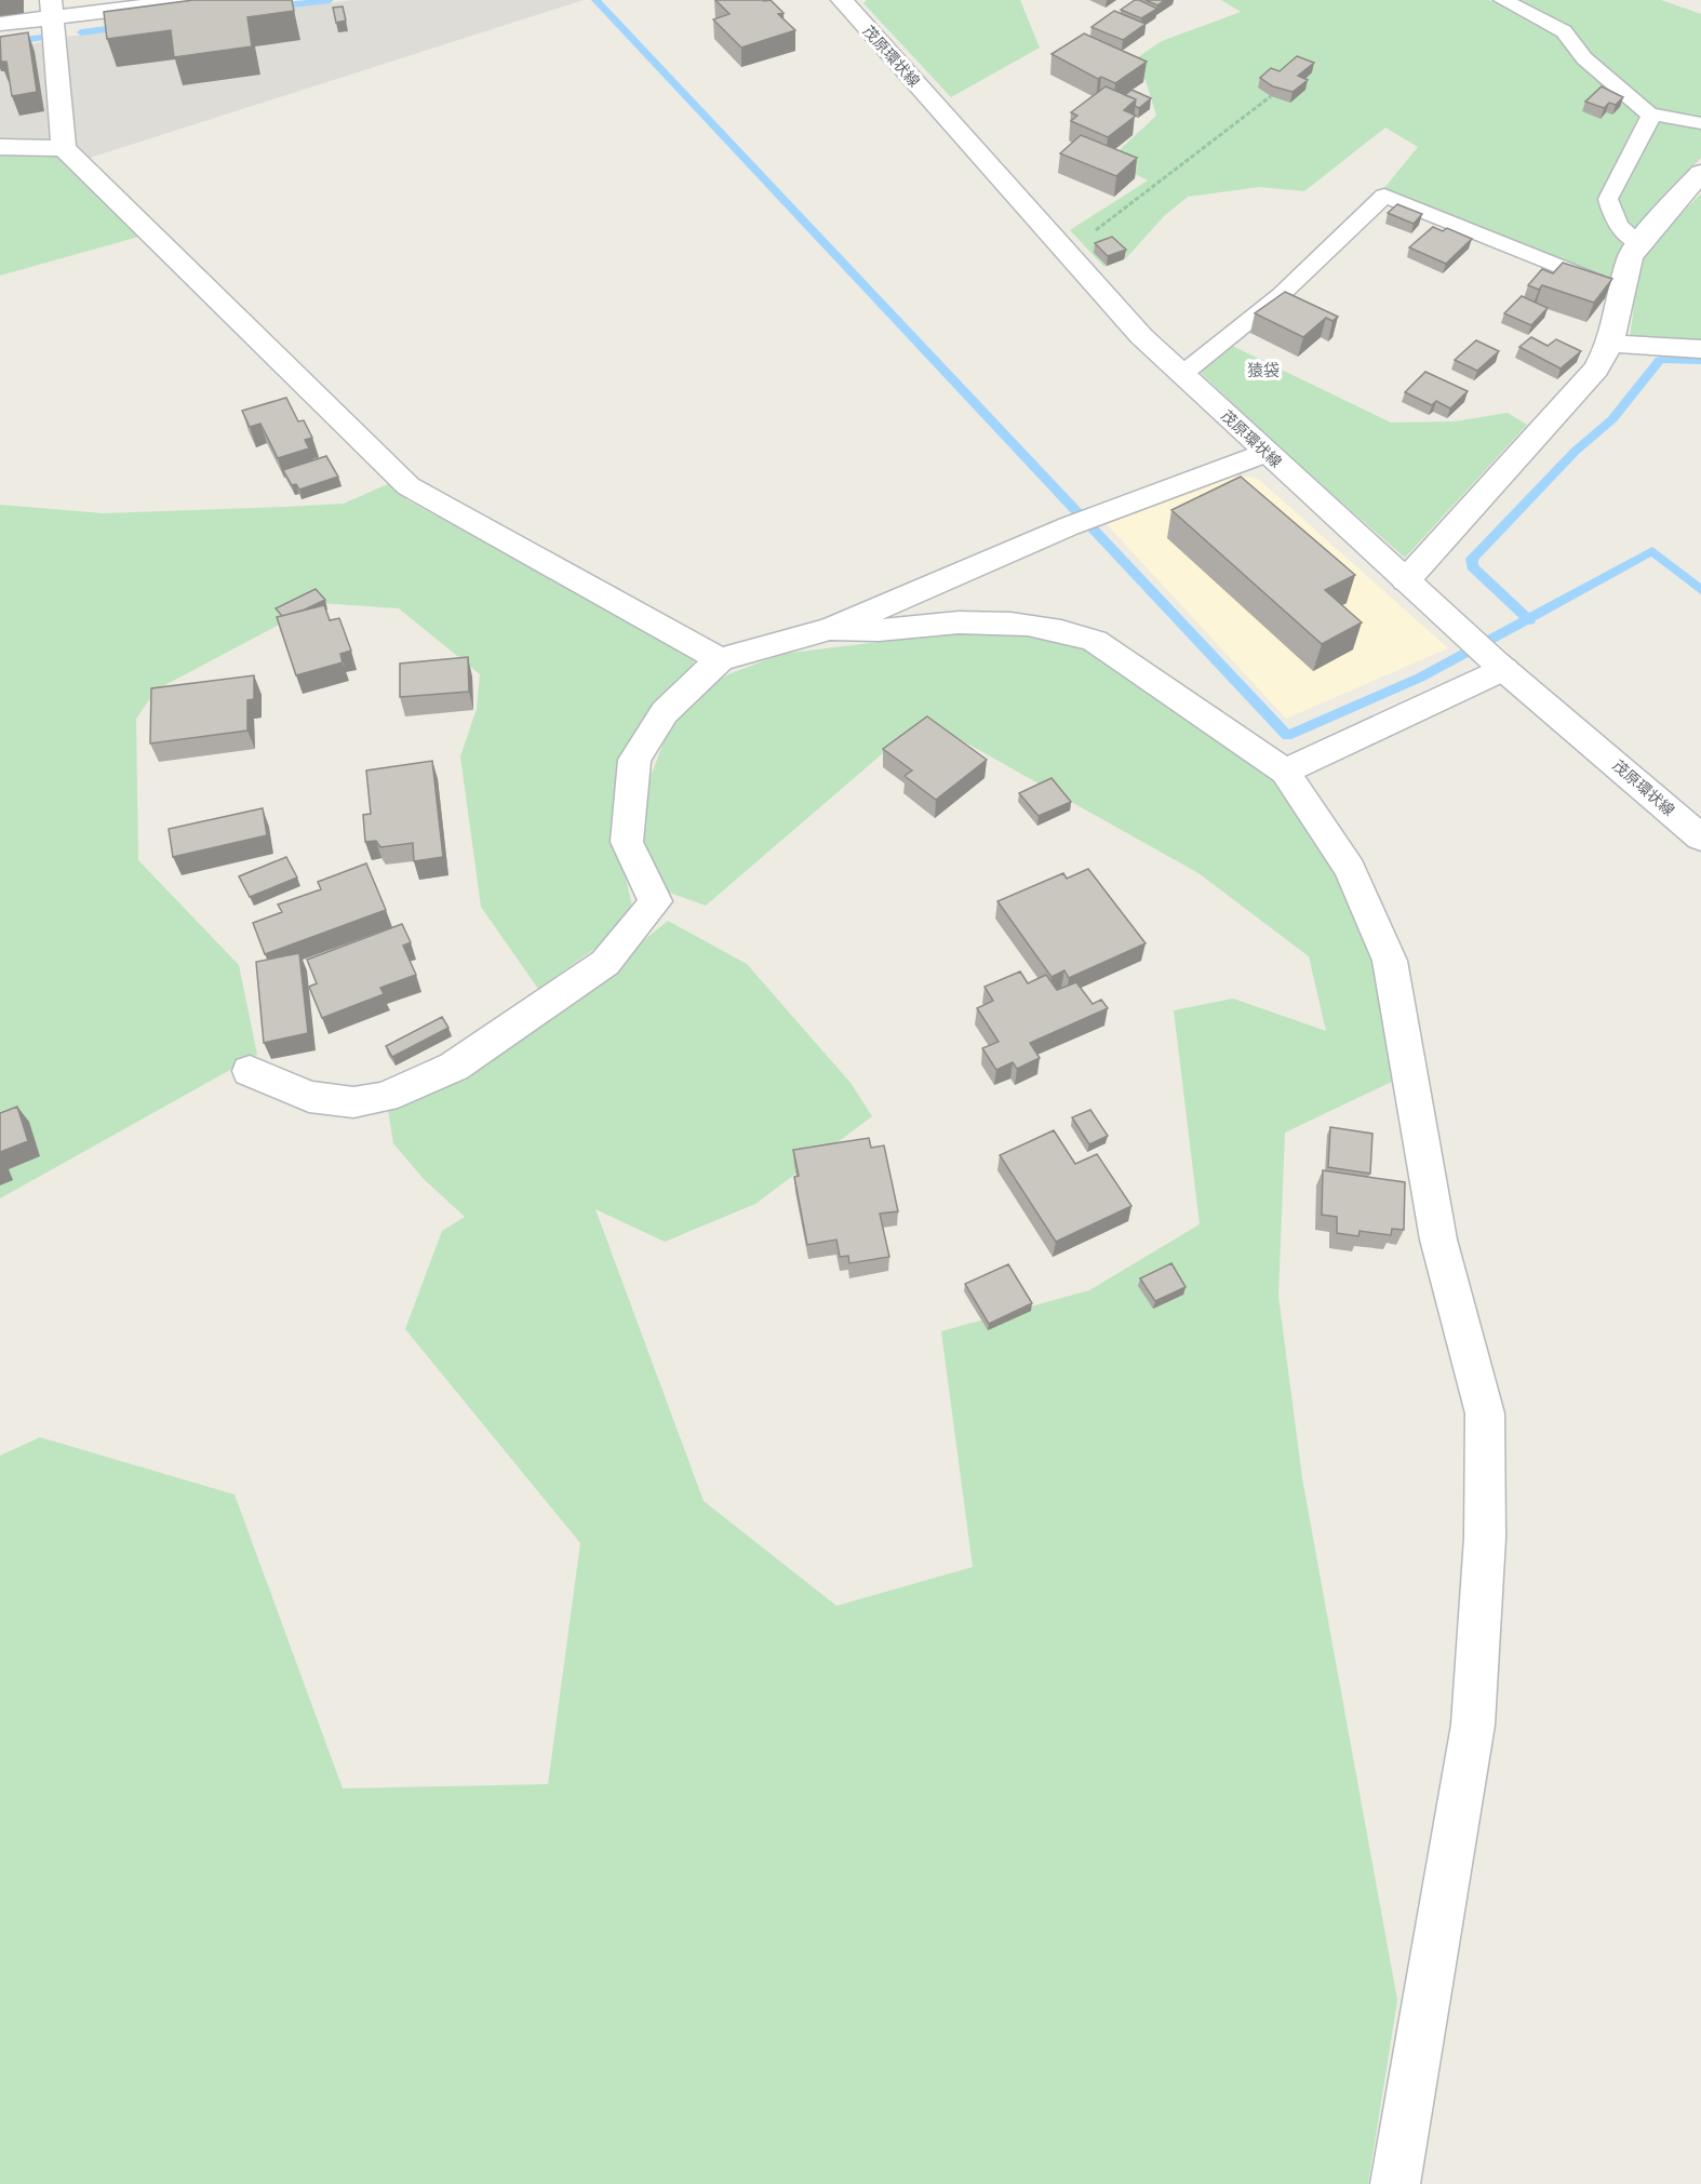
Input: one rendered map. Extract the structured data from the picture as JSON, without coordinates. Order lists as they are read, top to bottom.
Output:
{
  "streets": {
    "street": ["茂原環状線"]
  },
  "districts": ["猿袋"]
}
